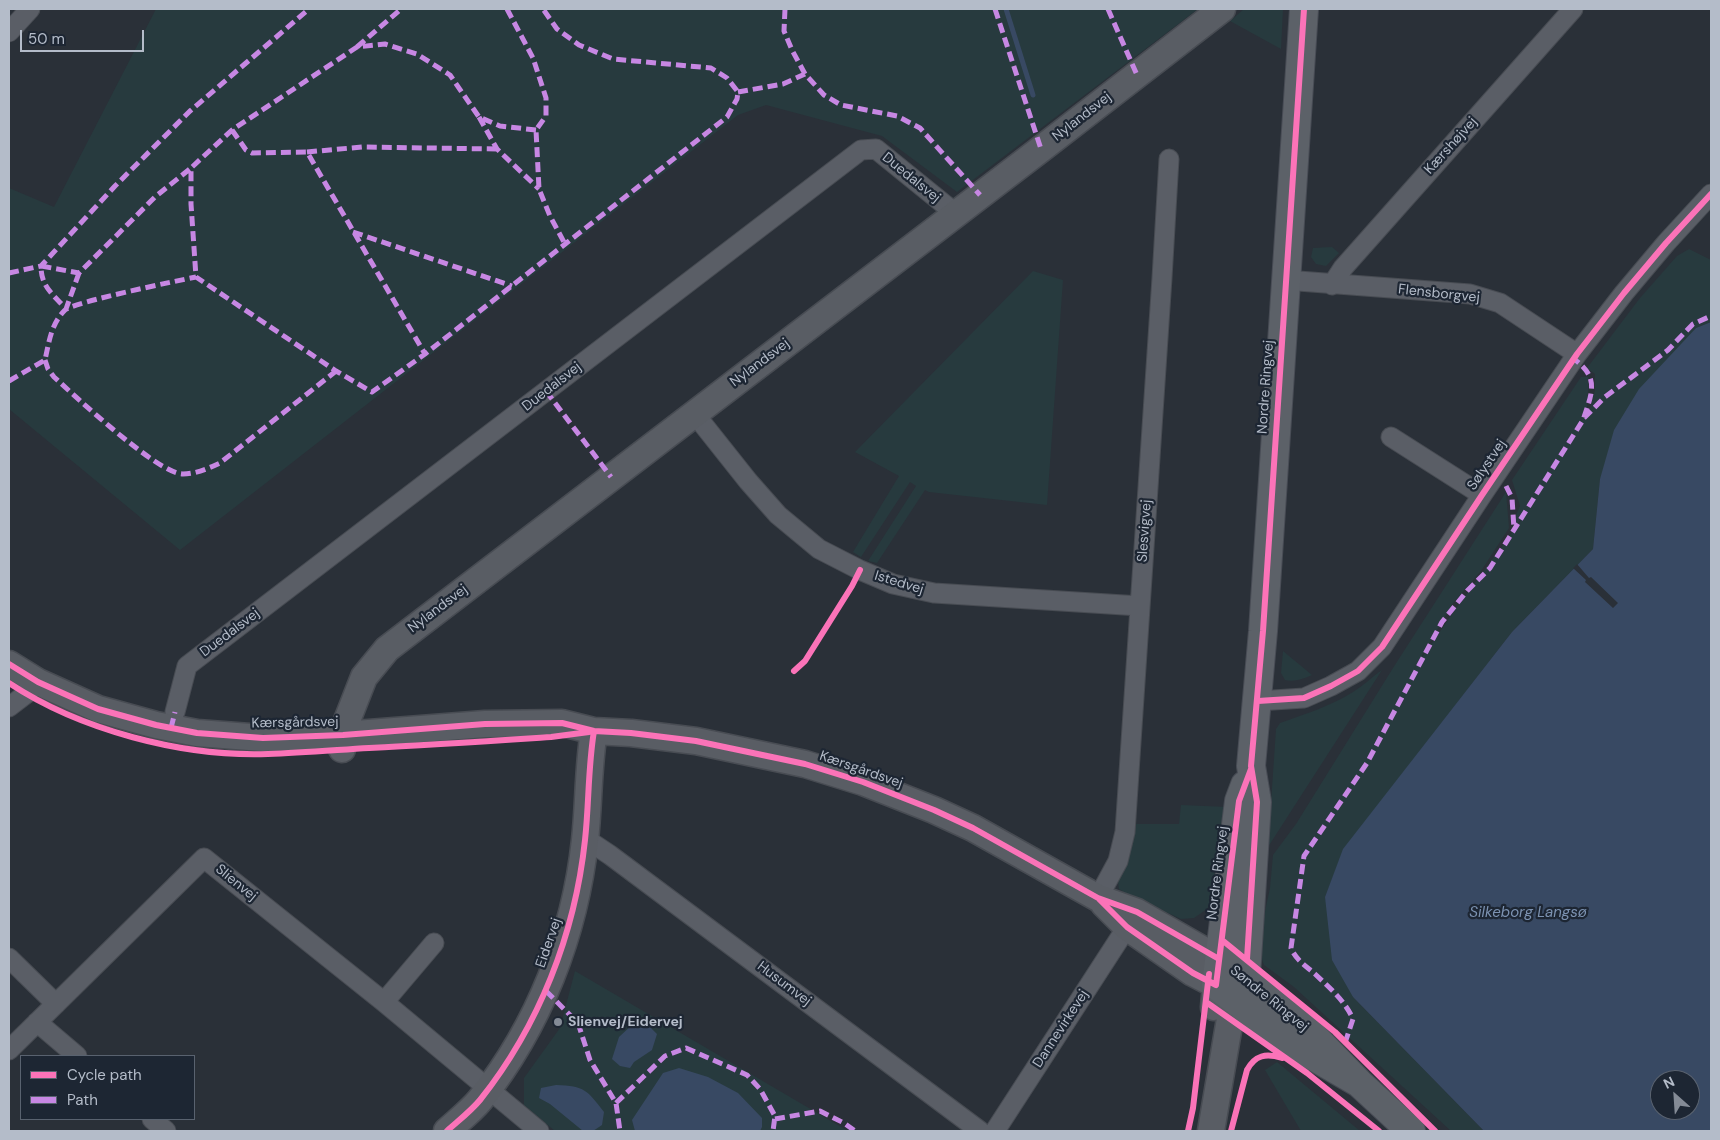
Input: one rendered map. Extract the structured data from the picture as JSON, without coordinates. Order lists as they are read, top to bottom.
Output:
{
  "streets": {
    "main road": ["Nordre Ringvej", "Søndre Ringvej"],
    "street": [
      "Nylandsvej",
      "Kærshøjvej",
      "Duedalsvej",
      "Flensborgvej",
      "Sølystvej",
      "Slesvigvej",
      "Istedvej",
      "Kærsgårdsvej",
      "Slienvej",
      "Eidervej",
      "Husumvej",
      "Dannevirkevej"
    ]
  },
  "crossings": [
    ["Nylandsvej", "Duedalsvej"],
    ["Nylandsvej", "Istedvej"],
    ["Nylandsvej", "Kærsgårdsvej"],
    ["Kærshøjvej", "Flensborgvej"],
    ["Flensborgvej", "Nordre Ringvej"],
    ["Flensborgvej", "Sølystvej"],
    ["Nordre Ringvej", "Sølystvej"],
    ["Nordre Ringvej", "Kærsgårdsvej"],
    ["Nordre Ringvej", "Søndre Ringvej"],
    ["Slesvigvej", "Istedvej"],
    ["Slesvigvej", "Kærsgårdsvej"],
    ["Kærsgårdsvej", "Eidervej"],
    ["Kærsgårdsvej", "Søndre Ringvej"],
    ["Kærsgårdsvej", "Dannevirkevej"],
    ["Slienvej", "Eidervej"],
    ["Eidervej", "Husumvej"]
  ],
  "water": ["Silkeborg Langsø"],
  "places": ["Slienvej/Eidervej"],
  "legend": ["Cycle path", "Path"],
  "scale_bar": "50 m",
  "north": "top left"
}
